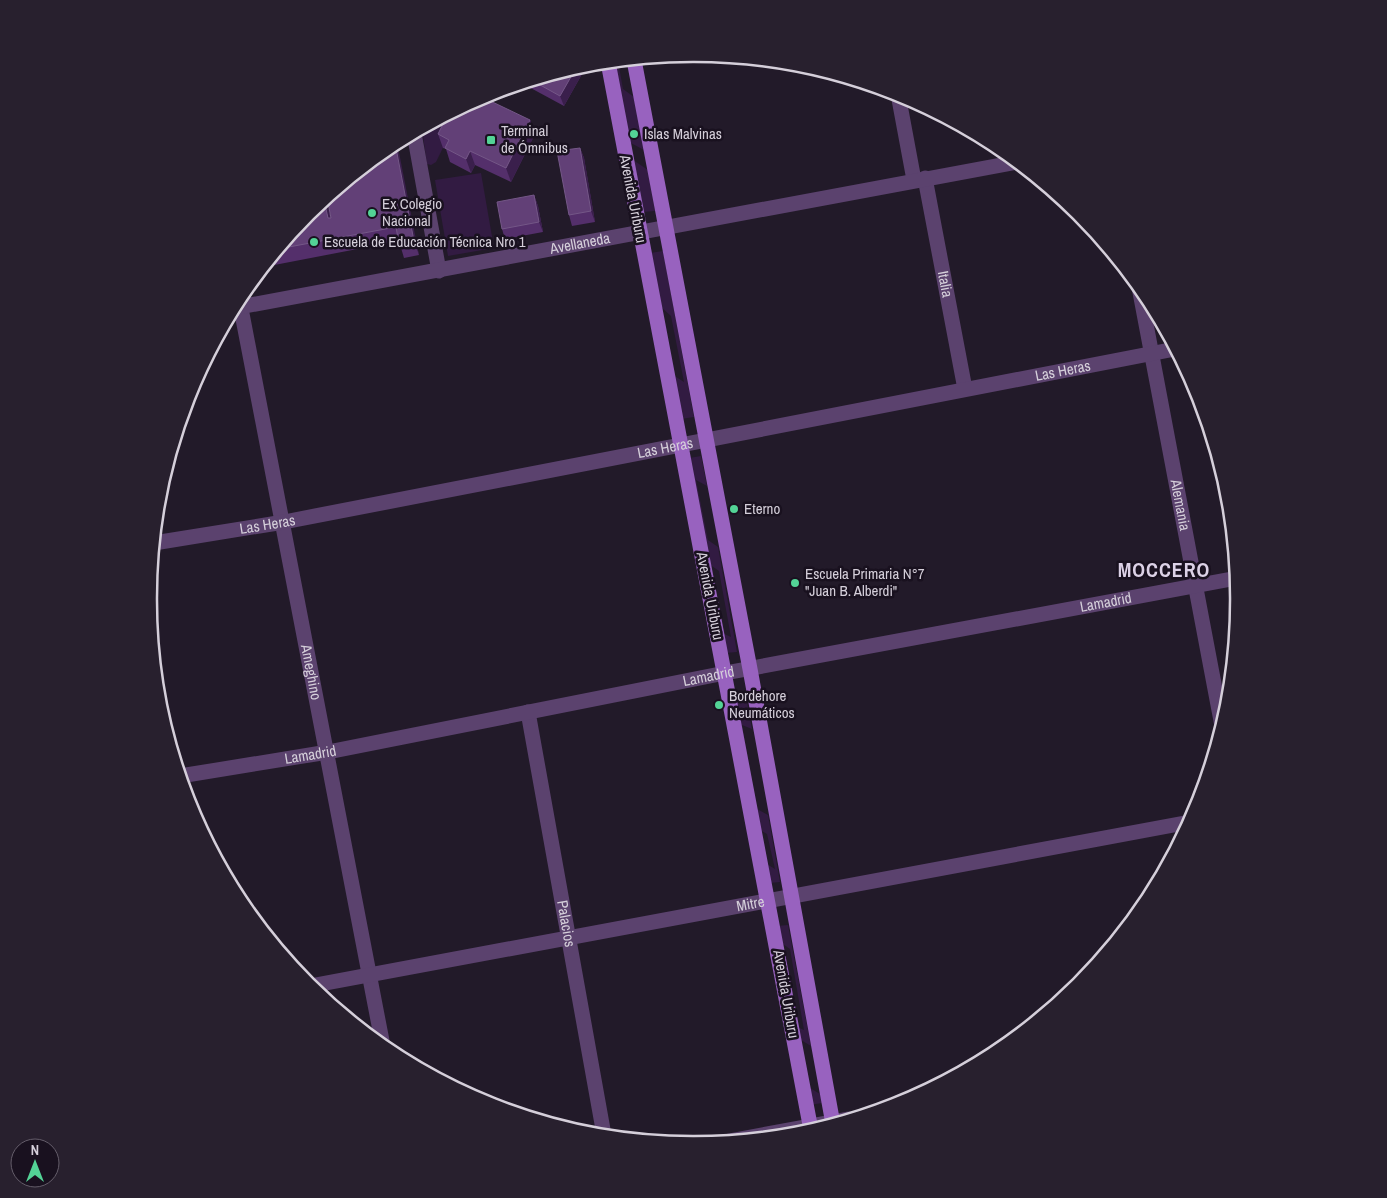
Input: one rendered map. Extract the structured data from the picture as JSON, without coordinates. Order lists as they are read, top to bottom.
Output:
{
  "streets": {
    "main road": ["Avenida Uriburu"],
    "street": [
      "Avellaneda",
      "Italia",
      "Las Heras",
      "Alemania",
      "Lamadrid",
      "Ameghino",
      "Mitre",
      "Palacios"
    ]
  },
  "crossings": [
    ["Avenida Uriburu", "Avellaneda"],
    ["Avenida Uriburu", "Las Heras"],
    ["Avenida Uriburu", "Lamadrid"],
    ["Avenida Uriburu", "Mitre"],
    ["Avellaneda", "Italia"],
    ["Italia", "Las Heras"],
    ["Las Heras", "Alemania"],
    ["Las Heras", "Ameghino"],
    ["Alemania", "Lamadrid"],
    ["Lamadrid", "Ameghino"],
    ["Lamadrid", "Palacios"],
    ["Ameghino", "Mitre"],
    ["Mitre", "Palacios"]
  ],
  "districts": ["MOCCERO"],
  "places": {
    "other": [
      "Islas Malvinas",
      "Ex Colegio Nacional",
      "Escuela de Educación Técnica Nro 1",
      "Eterno",
      "Escuela Primaria N°7 \"Juan B. Alberdi\"",
      "Bordehore Neumáticos"
    ],
    "transit": ["Terminal de Ómnibus"]
  },
  "north": "top"
}
